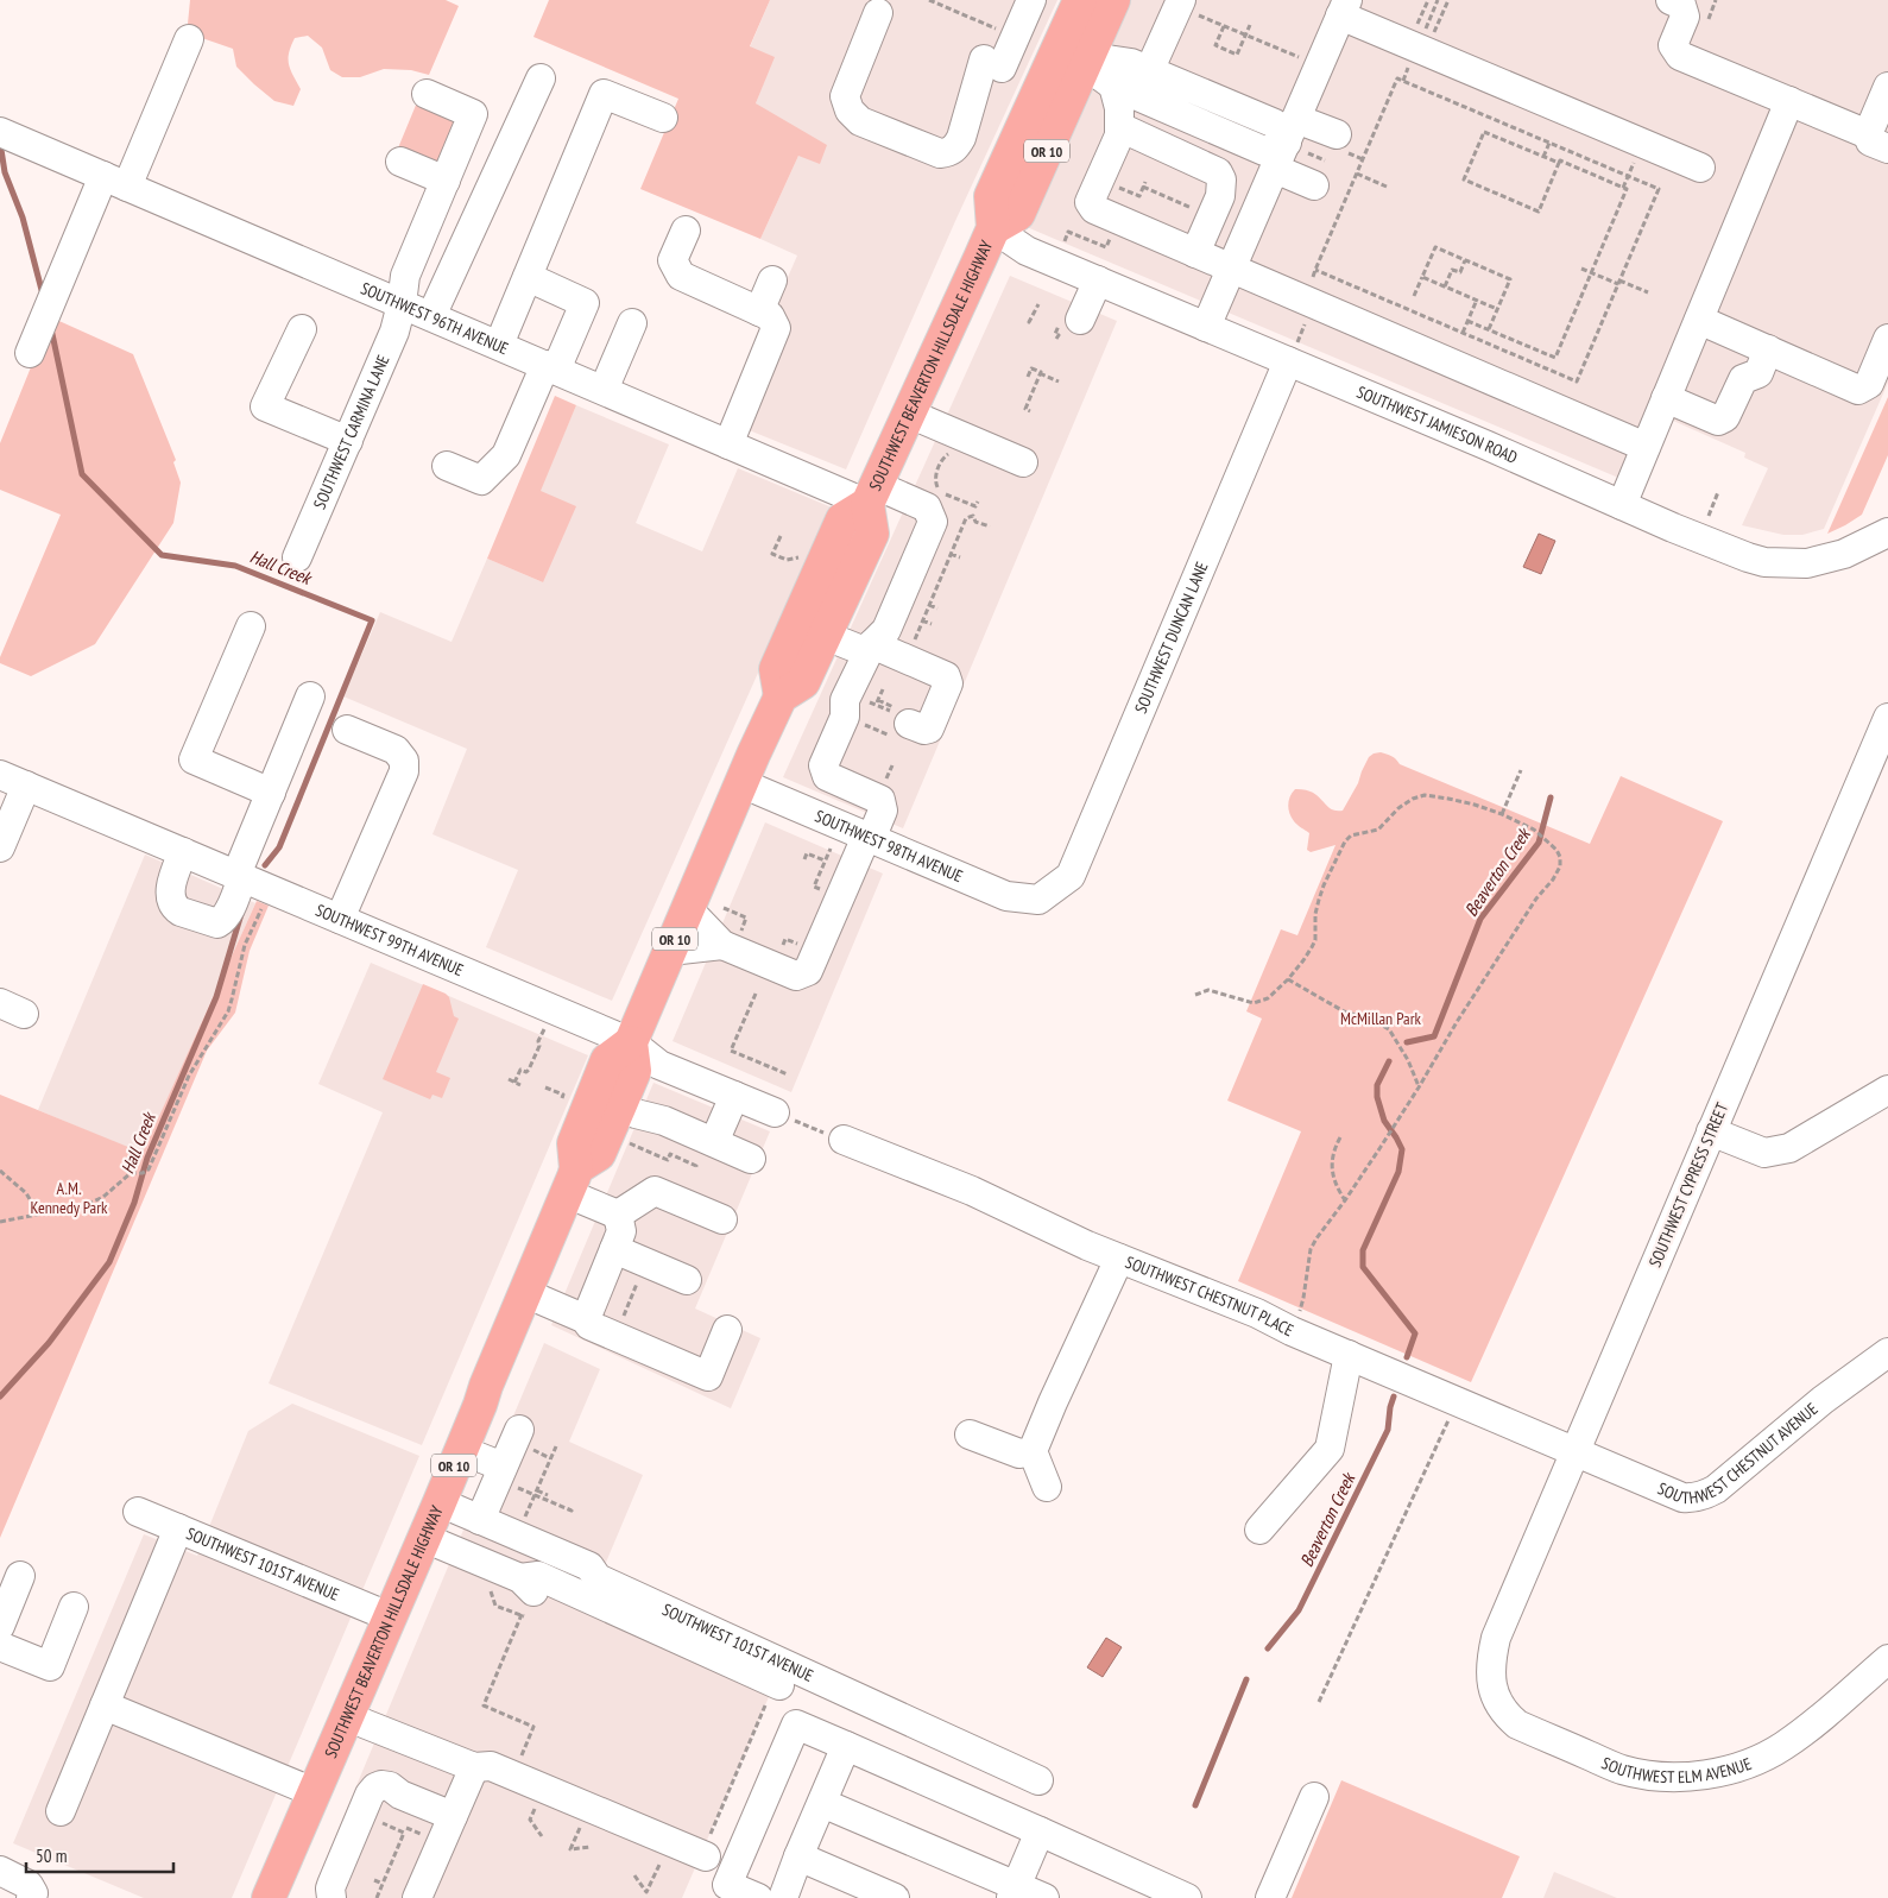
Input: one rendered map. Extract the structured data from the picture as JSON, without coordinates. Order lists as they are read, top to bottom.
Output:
{
  "streets": {
    "main road": ["OR 10", "SOUTHWEST BEAVERTON HILLSDALE HIGHWAY"],
    "street": [
      "SOUTHWEST 96TH AVENUE",
      "SOUTHWEST JAMIESON ROAD",
      "SOUTHWEST CARMINA LANE",
      "SOUTHWEST DUNCAN LANE",
      "SOUTHWEST 98TH AVENUE",
      "SOUTHWEST 99TH AVENUE",
      "SOUTHWEST CYPRESS STREET",
      "SOUTHWEST CHESTNUT PLACE",
      "SOUTHWEST CHESTNUT AVENUE",
      "SOUTHWEST 101ST AVENUE",
      "SOUTHWEST ELM AVENUE"
    ]
  },
  "crossings": [
    ["SOUTHWEST 96TH AVENUE", "SOUTHWEST BEAVERTON HILLSDALE HIGHWAY"],
    ["SOUTHWEST 96TH AVENUE", "SOUTHWEST CARMINA LANE"],
    ["SOUTHWEST 96TH AVENUE", "SOUTHWEST 98TH AVENUE"],
    ["SOUTHWEST BEAVERTON HILLSDALE HIGHWAY", "SOUTHWEST JAMIESON ROAD"],
    ["SOUTHWEST BEAVERTON HILLSDALE HIGHWAY", "SOUTHWEST 98TH AVENUE"],
    ["SOUTHWEST BEAVERTON HILLSDALE HIGHWAY", "SOUTHWEST 99TH AVENUE"],
    ["SOUTHWEST BEAVERTON HILLSDALE HIGHWAY", "SOUTHWEST 101ST AVENUE"],
    ["SOUTHWEST JAMIESON ROAD", "SOUTHWEST DUNCAN LANE"],
    ["SOUTHWEST DUNCAN LANE", "SOUTHWEST 98TH AVENUE"],
    ["SOUTHWEST CYPRESS STREET", "SOUTHWEST CHESTNUT PLACE"],
    ["SOUTHWEST CYPRESS STREET", "SOUTHWEST CHESTNUT AVENUE"],
    ["SOUTHWEST CYPRESS STREET", "SOUTHWEST ELM AVENUE"],
    ["SOUTHWEST CHESTNUT PLACE", "SOUTHWEST CHESTNUT AVENUE"]
  ],
  "water": ["Hall Creek", "Beaverton Creek"],
  "parks": ["McMillan Park", "A.M. Kennedy Park"],
  "scale_bar": "50 m"
}
